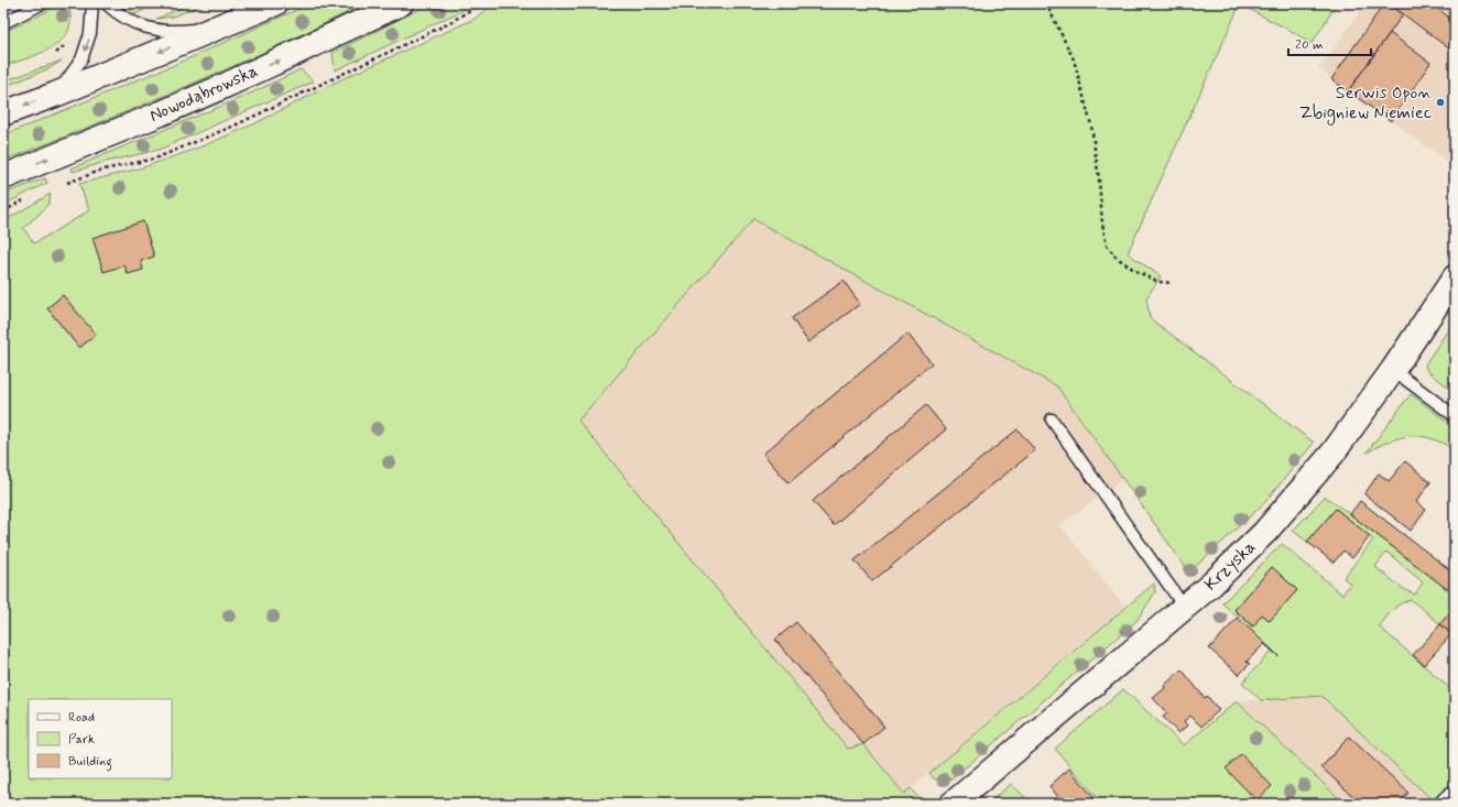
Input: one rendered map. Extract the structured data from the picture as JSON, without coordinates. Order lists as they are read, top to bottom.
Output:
{
  "streets": {
    "street": ["Nowodąbrowska", "Krzyska"]
  },
  "places": ["Serwis Opon Zbigniew Niemiec"],
  "legend": ["Road", "Park", "Building"],
  "scale_bar": "20 m"
}
